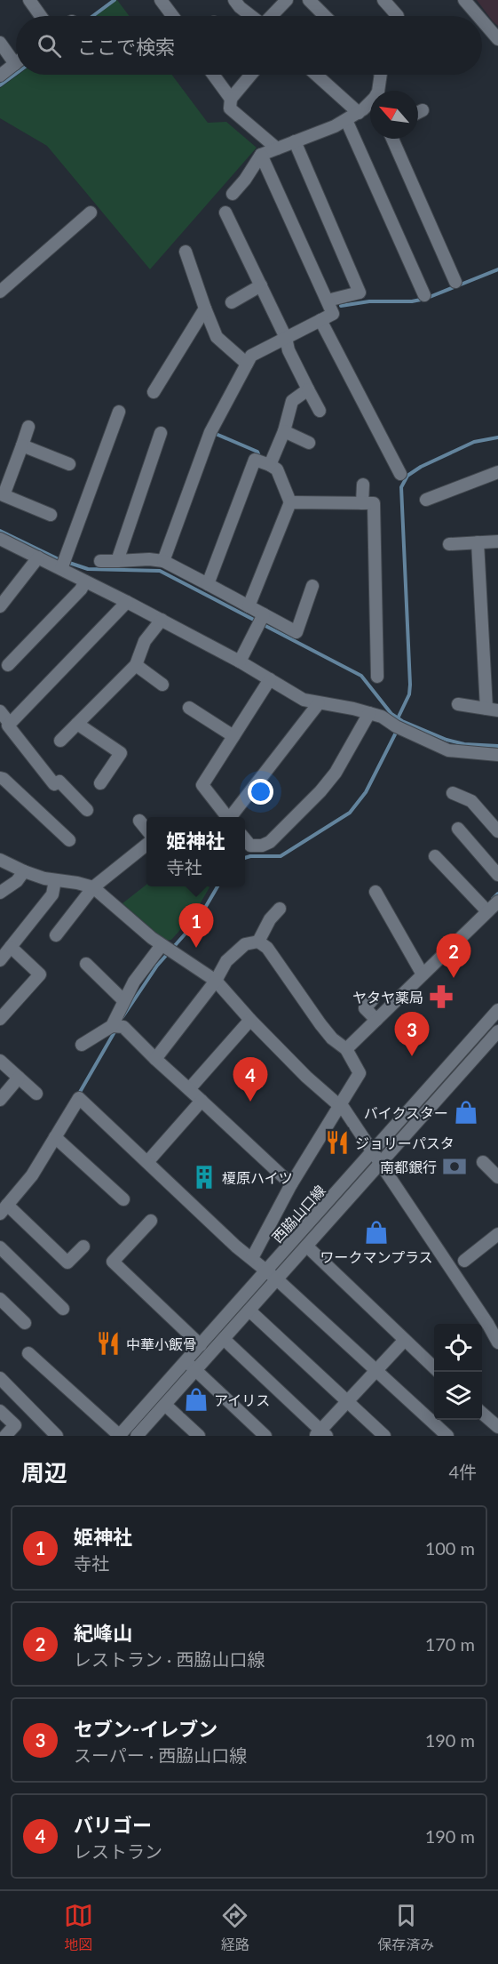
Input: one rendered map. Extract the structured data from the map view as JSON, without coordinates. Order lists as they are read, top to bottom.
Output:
{
  "streets": {
    "street": ["西脇山口線"]
  },
  "places": {
    "pharmacy": ["ヤタヤ薬局"],
    "shop": ["バイクスター", "ワークマンプラス", "アイリス"],
    "restaurant": ["ジョリーパスタ", "中華小飯骨"],
    "bank": ["南都銀行"],
    "building": ["榎原ハイツ"]
  },
  "north": "top left",
  "page": {
    "search": "ここで検索",
    "popup": ["姫神社", "寺社"],
    "pins": [
      "1",
      "2",
      "3",
      "4"
    ],
    "heading": ["周辺", "4件"],
    "list": [
      {
        "mark": "1",
        "name": "姫神社",
        "note": "寺社",
        "value": "100 m"
      },
      {
        "mark": "2",
        "name": "紀峰山",
        "note": "レストラン · 西脇山口線",
        "value": "170 m"
      },
      {
        "mark": "3",
        "name": "セブン-イレブン",
        "note": "スーパー · 西脇山口線",
        "value": "190 m"
      },
      {
        "mark": "4",
        "name": "バリゴー",
        "note": "レストラン",
        "value": "190 m"
      }
    ],
    "nav": ["地図", "経路", "保存済み"]
  }
}
